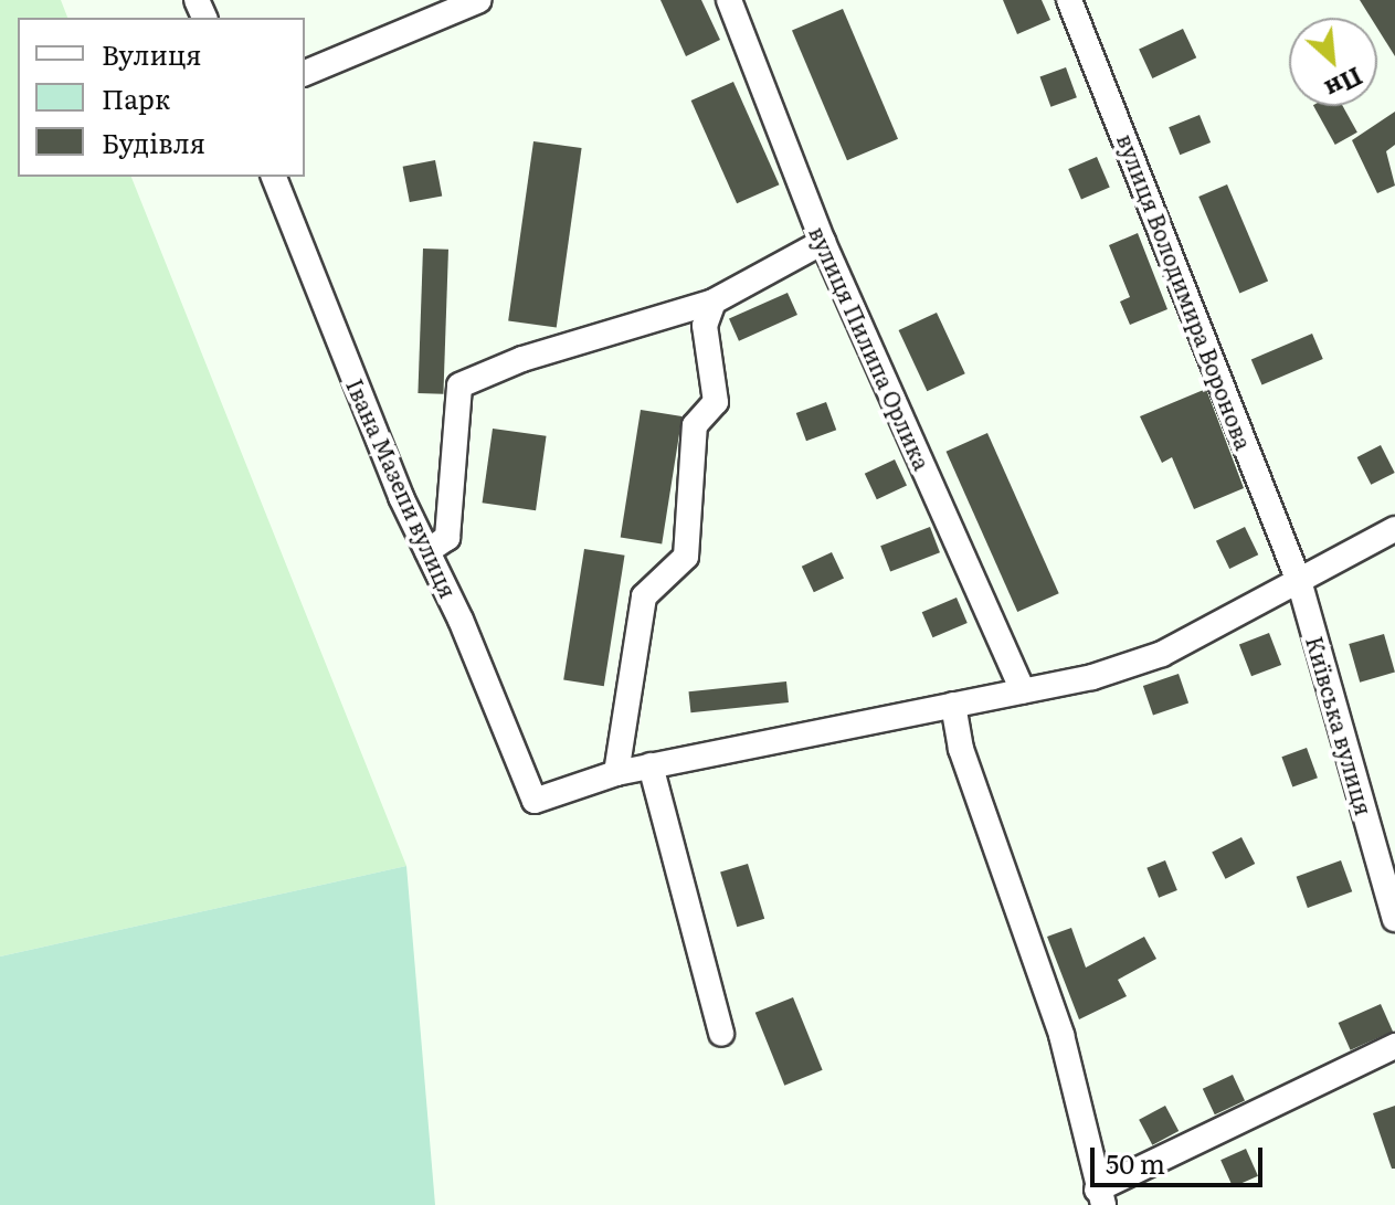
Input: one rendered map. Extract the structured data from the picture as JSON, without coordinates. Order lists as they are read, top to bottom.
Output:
{
  "streets": {
    "street": [
      "вулиця Володимира Воронова",
      "вулиця Пилипа Орлика",
      "Івана Мазепи вулиця",
      "Київська вулиця"
    ]
  },
  "crossings": [
    ["вулиця Володимира Воронова", "Київська вулиця"]
  ],
  "legend": ["Вулиця", "Парк", "Будівля"],
  "scale_bar": "50 m",
  "north": "bottom right"
}
